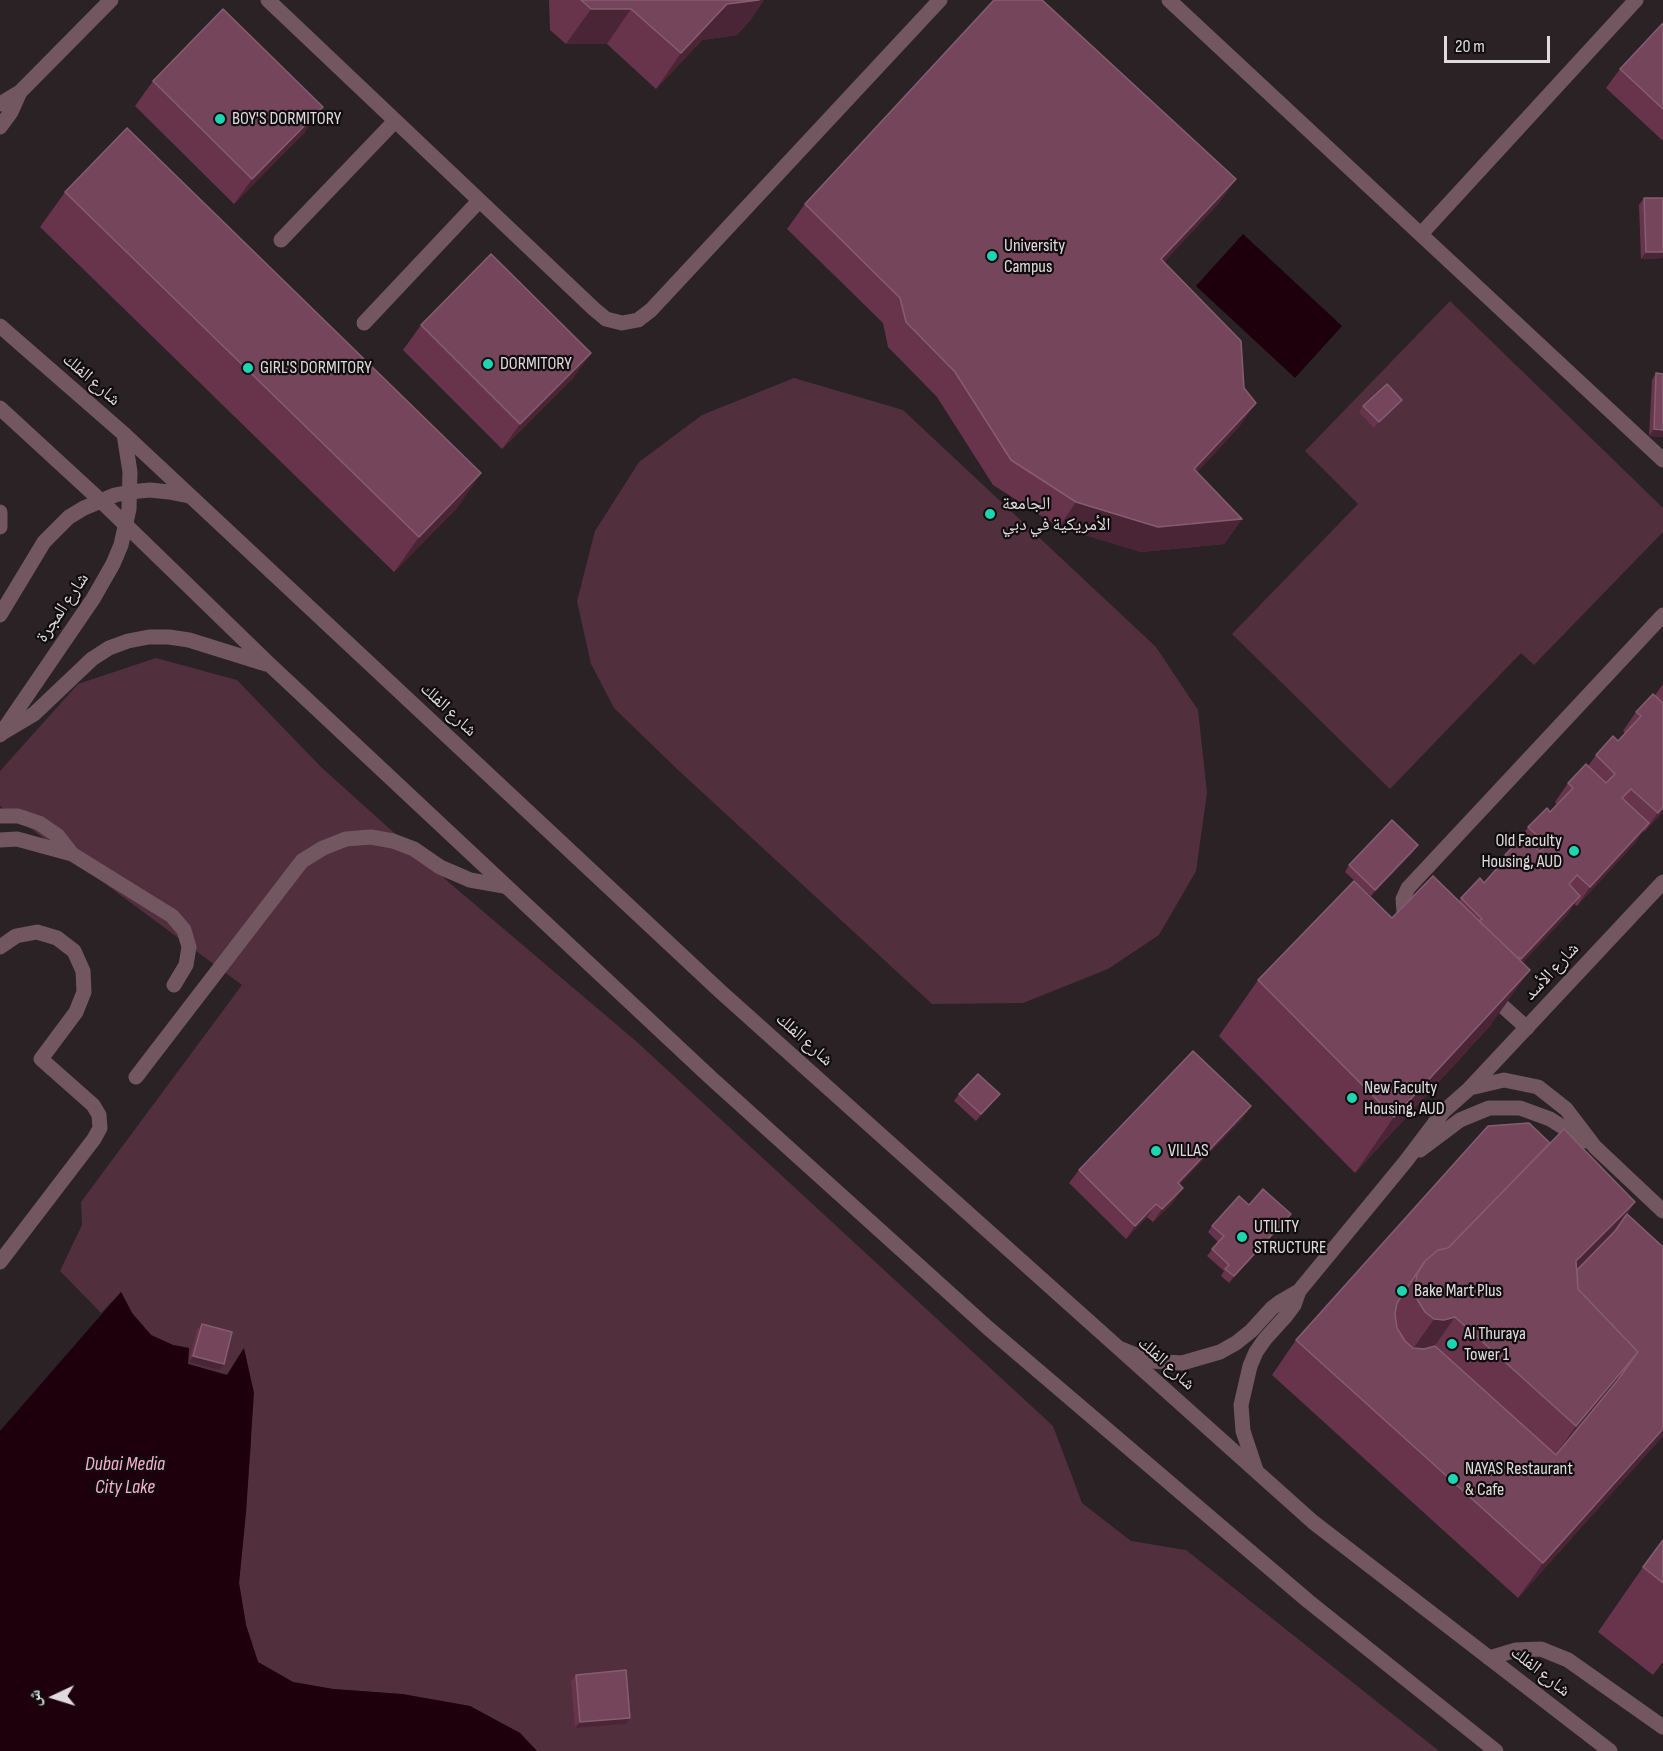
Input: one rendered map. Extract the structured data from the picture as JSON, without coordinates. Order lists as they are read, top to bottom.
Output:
{
  "streets": {
    "street": ["شارع الفلك", "شارع المجرة", "شارع الأسد"]
  },
  "crossings": [
    ["شارع الفلك", "شارع المجرة"]
  ],
  "water": ["Dubai Media City Lake"],
  "places": [
    "BOY'S DORMITORY",
    "University Campus",
    "DORMITORY",
    "GIRL'S DORMITORY",
    "الجامعة الأمريكية في دبي",
    "Old Faculty Housing, AUD",
    "New Faculty Housing, AUD",
    "VILLAS",
    "UTILITY STRUCTURE",
    "Bake Mart Plus",
    "Al Thuraya Tower 1",
    "NAYAS Restaurant & Cafe"
  ],
  "scale_bar": "20 m",
  "north": "left"
}
